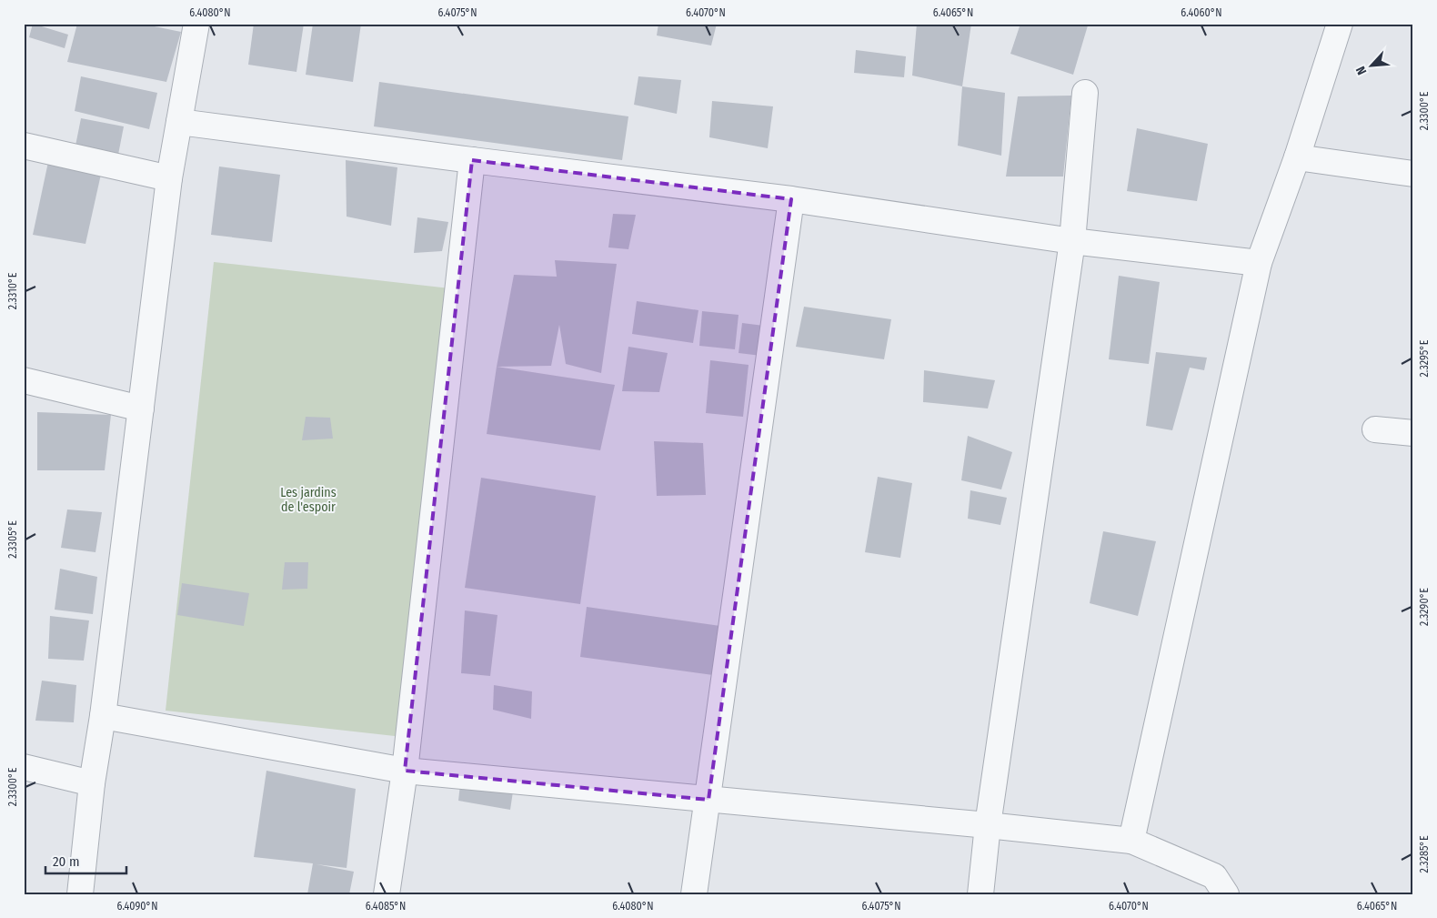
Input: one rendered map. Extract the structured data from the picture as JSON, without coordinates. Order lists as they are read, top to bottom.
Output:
{
  "parks": ["Les jardins de l'espoir"],
  "scale_bar": "20 m",
  "north": "bottom left",
  "coordinates": [
    "6.4080°N",
    "6.4075°N",
    "6.4070°N",
    "6.4065°N",
    "6.4060°N",
    "2.3300°E",
    "2.3310°E",
    "2.3295°E",
    "2.3305°E",
    "2.3290°E",
    "2.3285°E",
    "6.4090°N",
    "6.4085°N"
  ]
}
